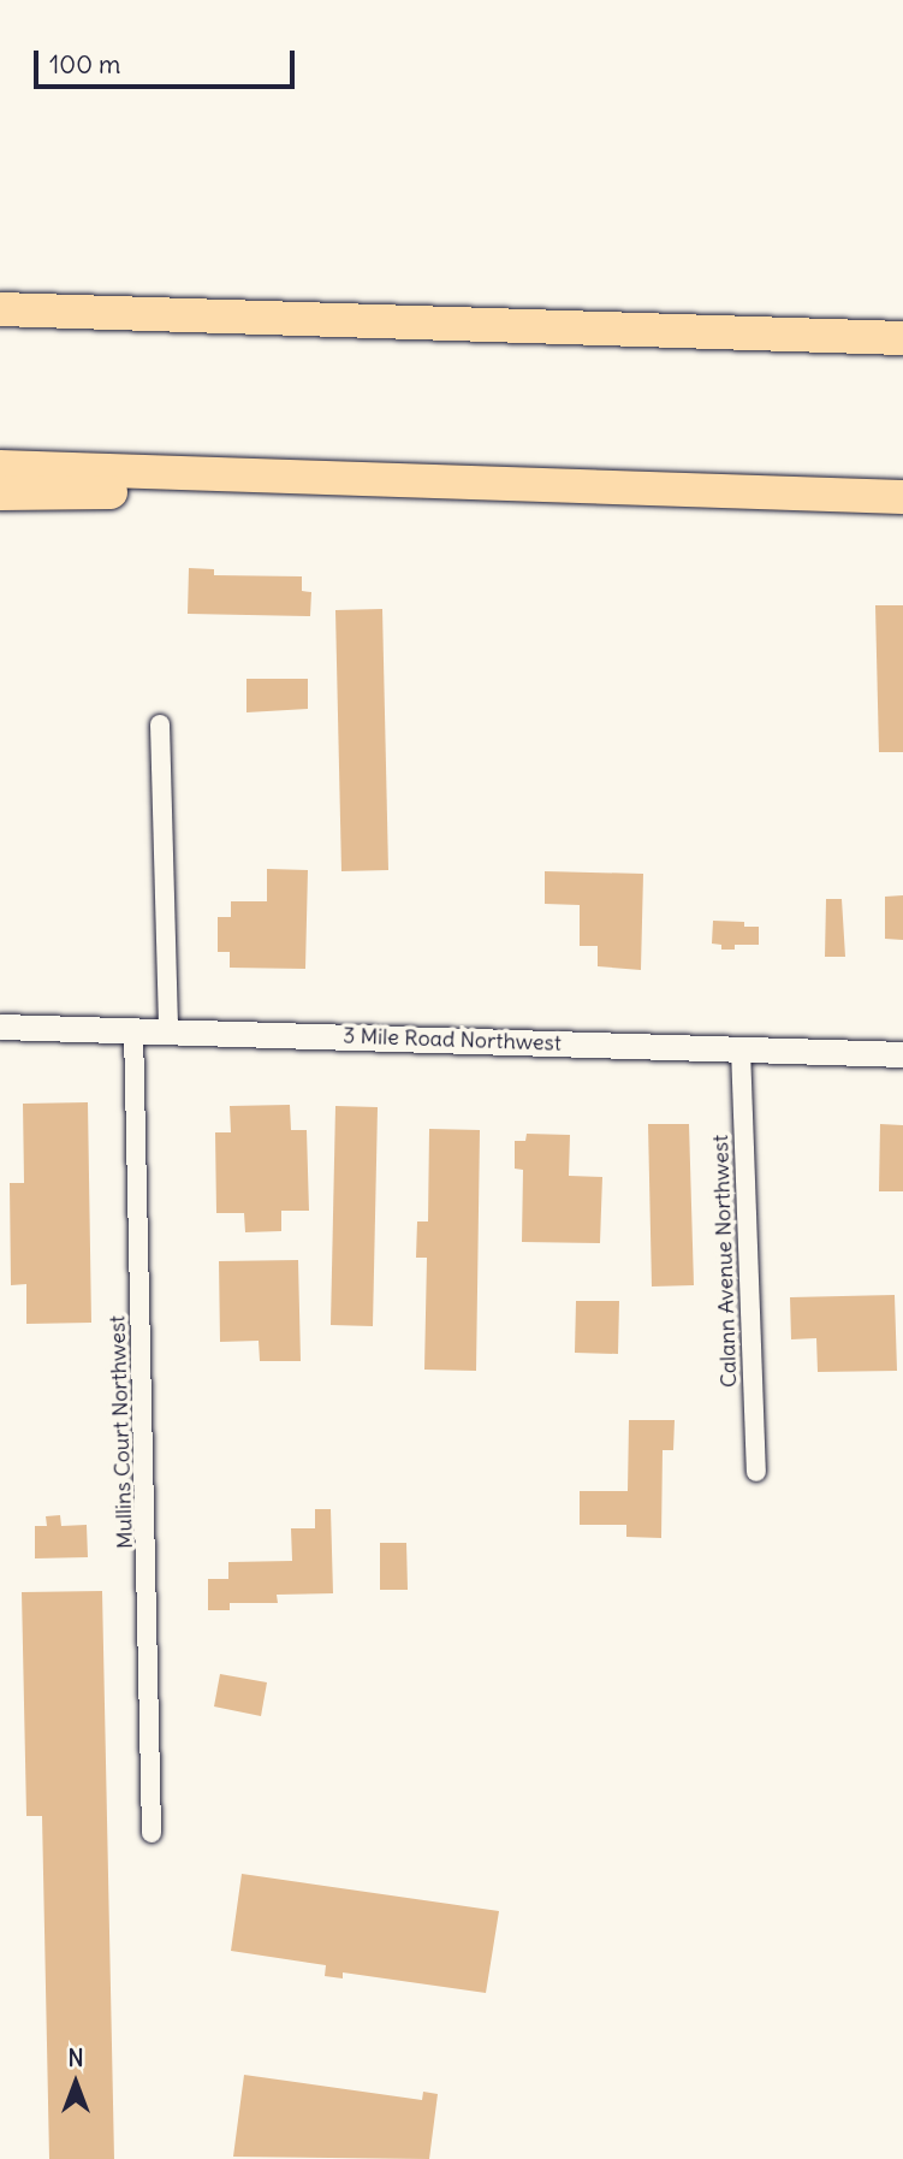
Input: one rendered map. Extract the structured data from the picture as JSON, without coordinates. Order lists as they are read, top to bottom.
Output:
{
  "streets": {
    "main road": ["3 Mile Road Northwest"],
    "street": ["Calann Avenue Northwest", "Mullins Court Northwest"]
  },
  "crossings": [
    ["3 Mile Road Northwest", "Calann Avenue Northwest"],
    ["3 Mile Road Northwest", "Mullins Court Northwest"]
  ],
  "scale_bar": "100 m",
  "north": "top"
}
